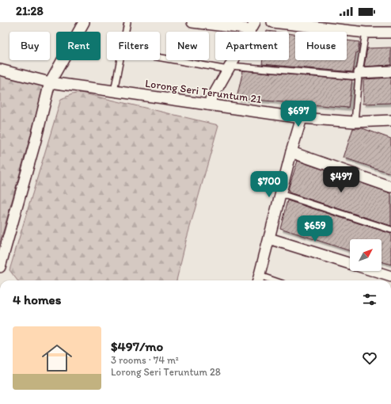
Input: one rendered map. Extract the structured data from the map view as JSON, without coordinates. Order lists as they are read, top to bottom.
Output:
{
  "streets": {
    "street": ["Lorong Seri Teruntum 21"]
  },
  "north": "top right",
  "page": {
    "status": "21:28",
    "chip": [
      "Buy",
      "Rent",
      "Filters",
      "New",
      "Apartment",
      "House"
    ],
    "price": [
      "$697",
      "$497",
      "$700",
      "$659"
    ],
    "heading": "4 homes",
    "list": [
      {
        "name": "$497/mo",
        "note": "3 rooms · 74 m² · Lorong Seri Teruntum 28"
      }
    ]
  }
}
